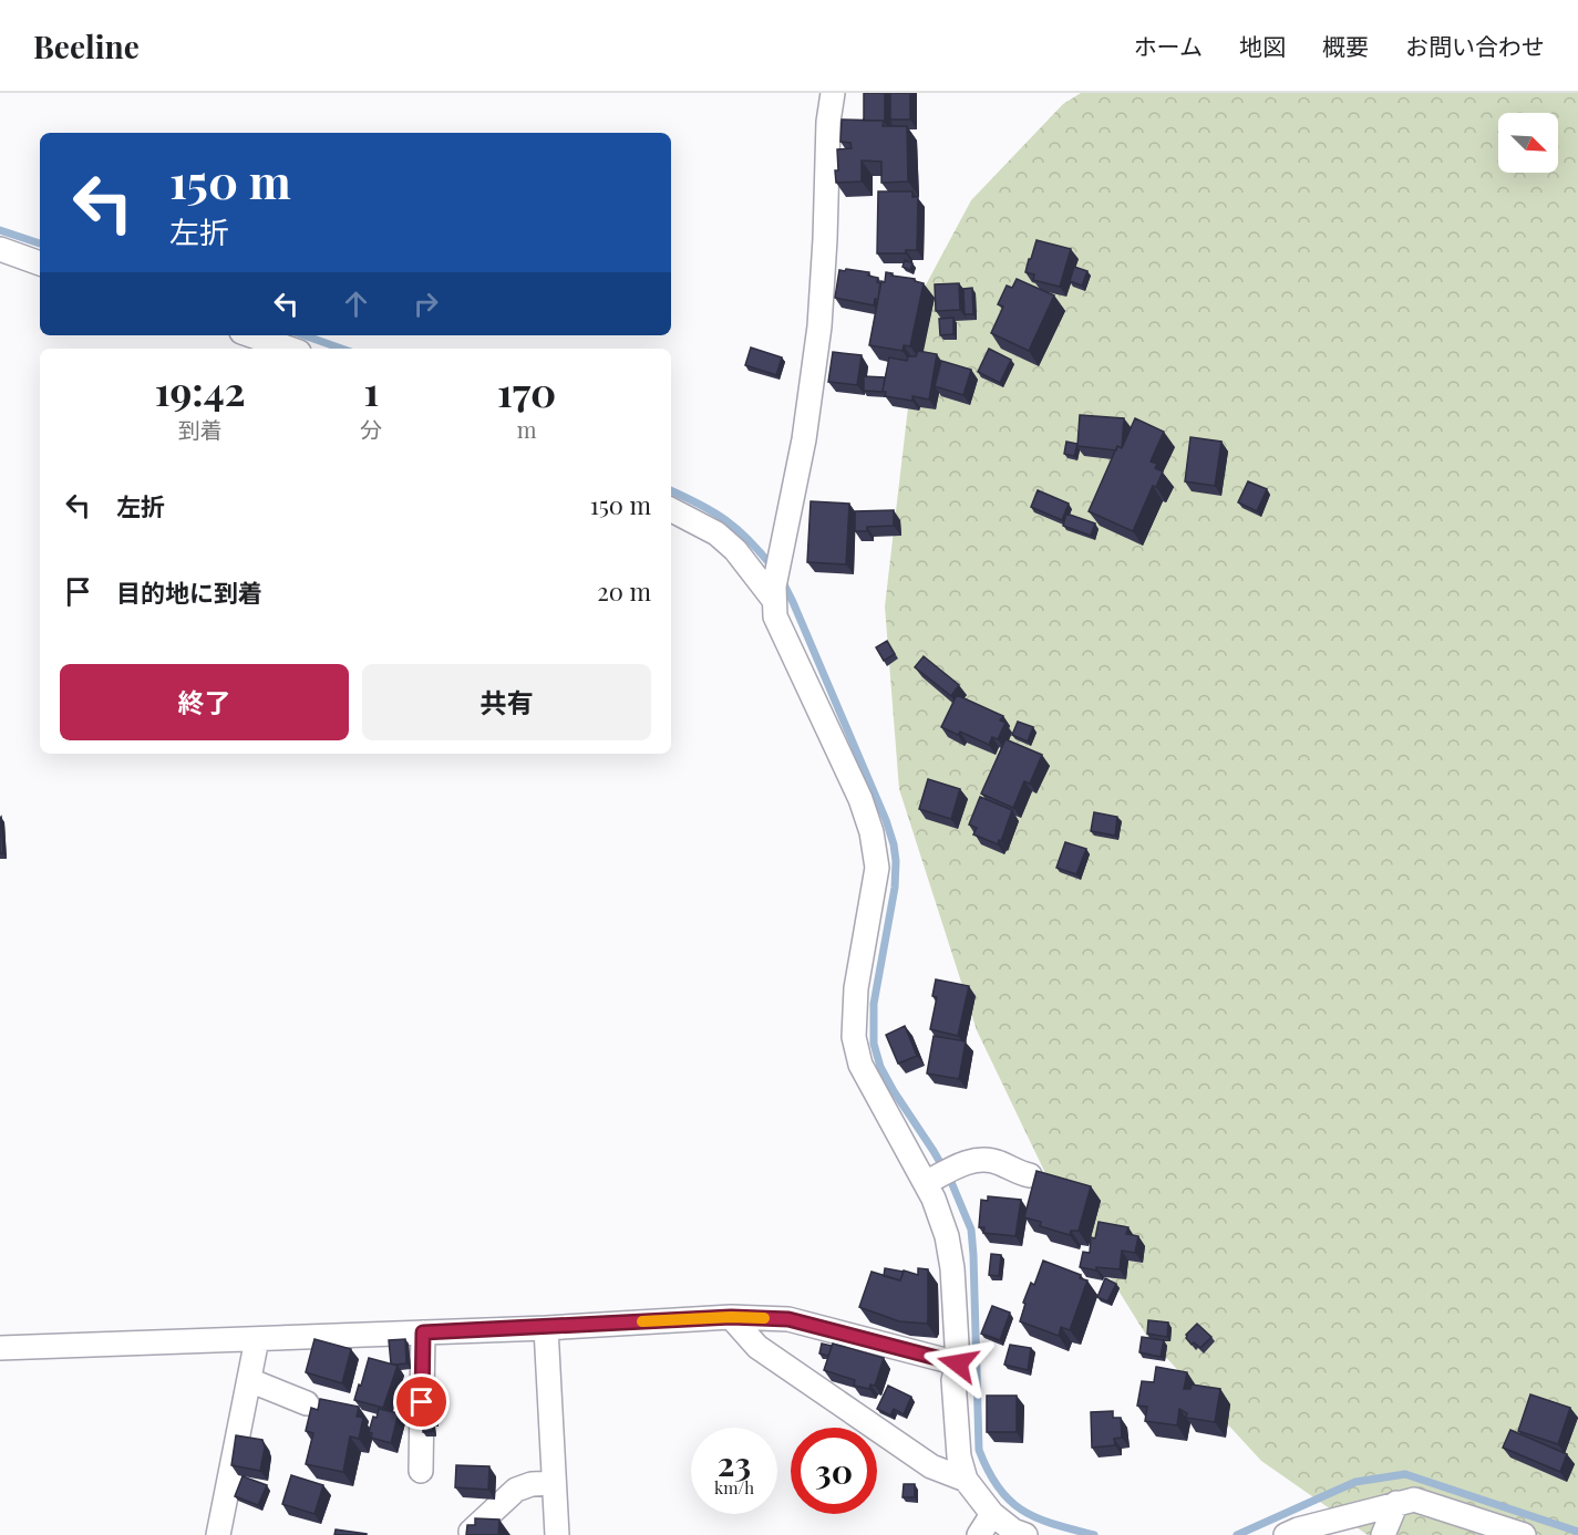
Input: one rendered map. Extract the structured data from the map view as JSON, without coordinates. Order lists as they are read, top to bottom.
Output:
{
  "north": "bottom right",
  "page": {
    "header": "Beeline",
    "nav": [
      "ホーム",
      "地図",
      "概要",
      "お問い合わせ"
    ],
    "turn": ["150 m", "左折"],
    "eta": [
      "19:42",
      "到着",
      "1",
      "分",
      "170",
      "m"
    ],
    "list": [
      {
        "name": "左折",
        "value": "150 m"
      },
      {
        "name": "目的地に到着",
        "value": "20 m"
      }
    ],
    "buttons": ["終了", "共有"],
    "speed": "23 km/h",
    "limit": "30"
  }
}
